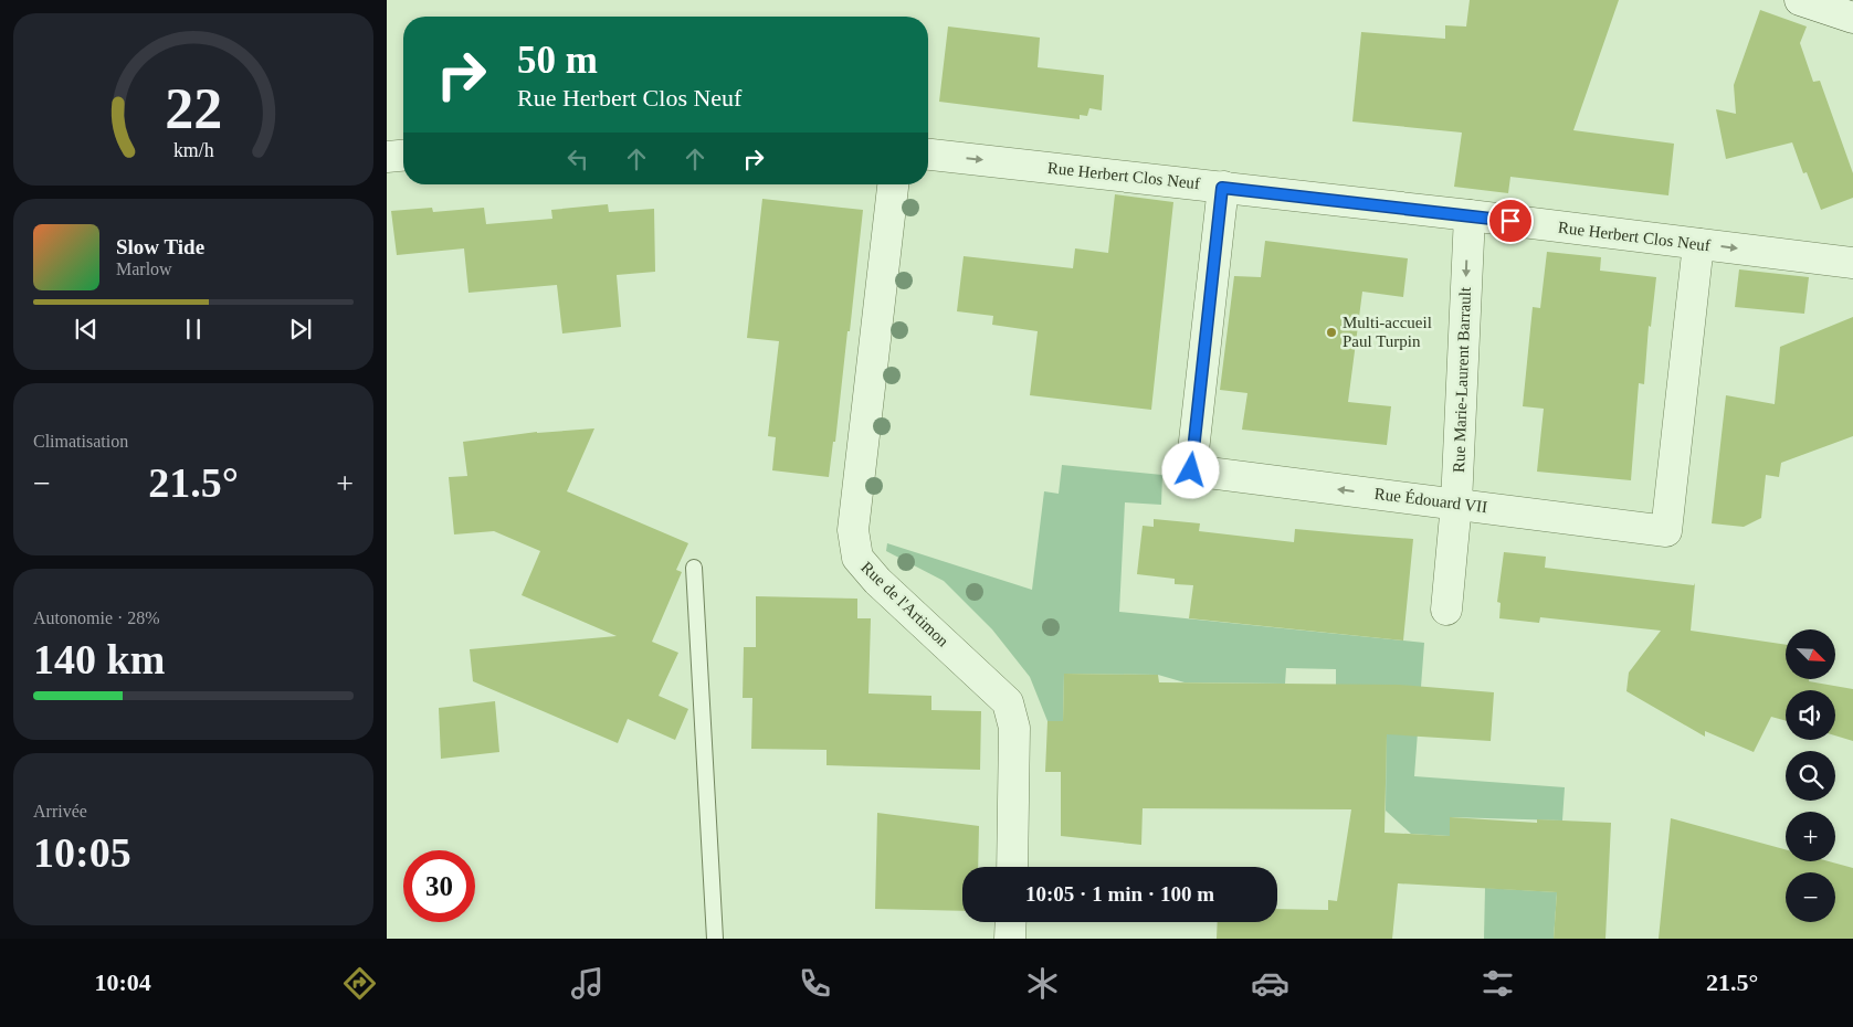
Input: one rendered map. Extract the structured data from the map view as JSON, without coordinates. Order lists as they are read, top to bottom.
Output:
{
  "streets": {
    "street": [
      "Rue Herbert Clos Neuf",
      "Rue Marie-Laurent Barrault",
      "Rue Édouard VII",
      "Rue de l'Artimon"
    ]
  },
  "crossings": [
    ["Rue Herbert Clos Neuf", "Rue Marie-Laurent Barrault"],
    ["Rue Herbert Clos Neuf", "Rue Édouard VII"],
    ["Rue Marie-Laurent Barrault", "Rue Édouard VII"]
  ],
  "one_way": ["Rue Herbert Clos Neuf", "Rue Marie-Laurent Barrault"],
  "places": ["Multi-accueil Paul Turpin"],
  "north": "bottom right",
  "page": {
    "turn": ["50 m", "Rue Herbert Clos Neuf"],
    "song": ["Slow Tide", "Marlow"],
    "tile": [
      "Climatisation",
      ["Autonomie · 28%", "140 km"],
      ["Arrivée", "10:05"]
    ],
    "heat": ["−", "21.5°", "+"],
    "map_buttons": ["+", "−"],
    "limit": "30",
    "trip": "10:05 · 1 min · 100 m",
    "tabs": ["10:04", "21.5°"],
    "gauge": ["22", "km/h"]
  }
}
